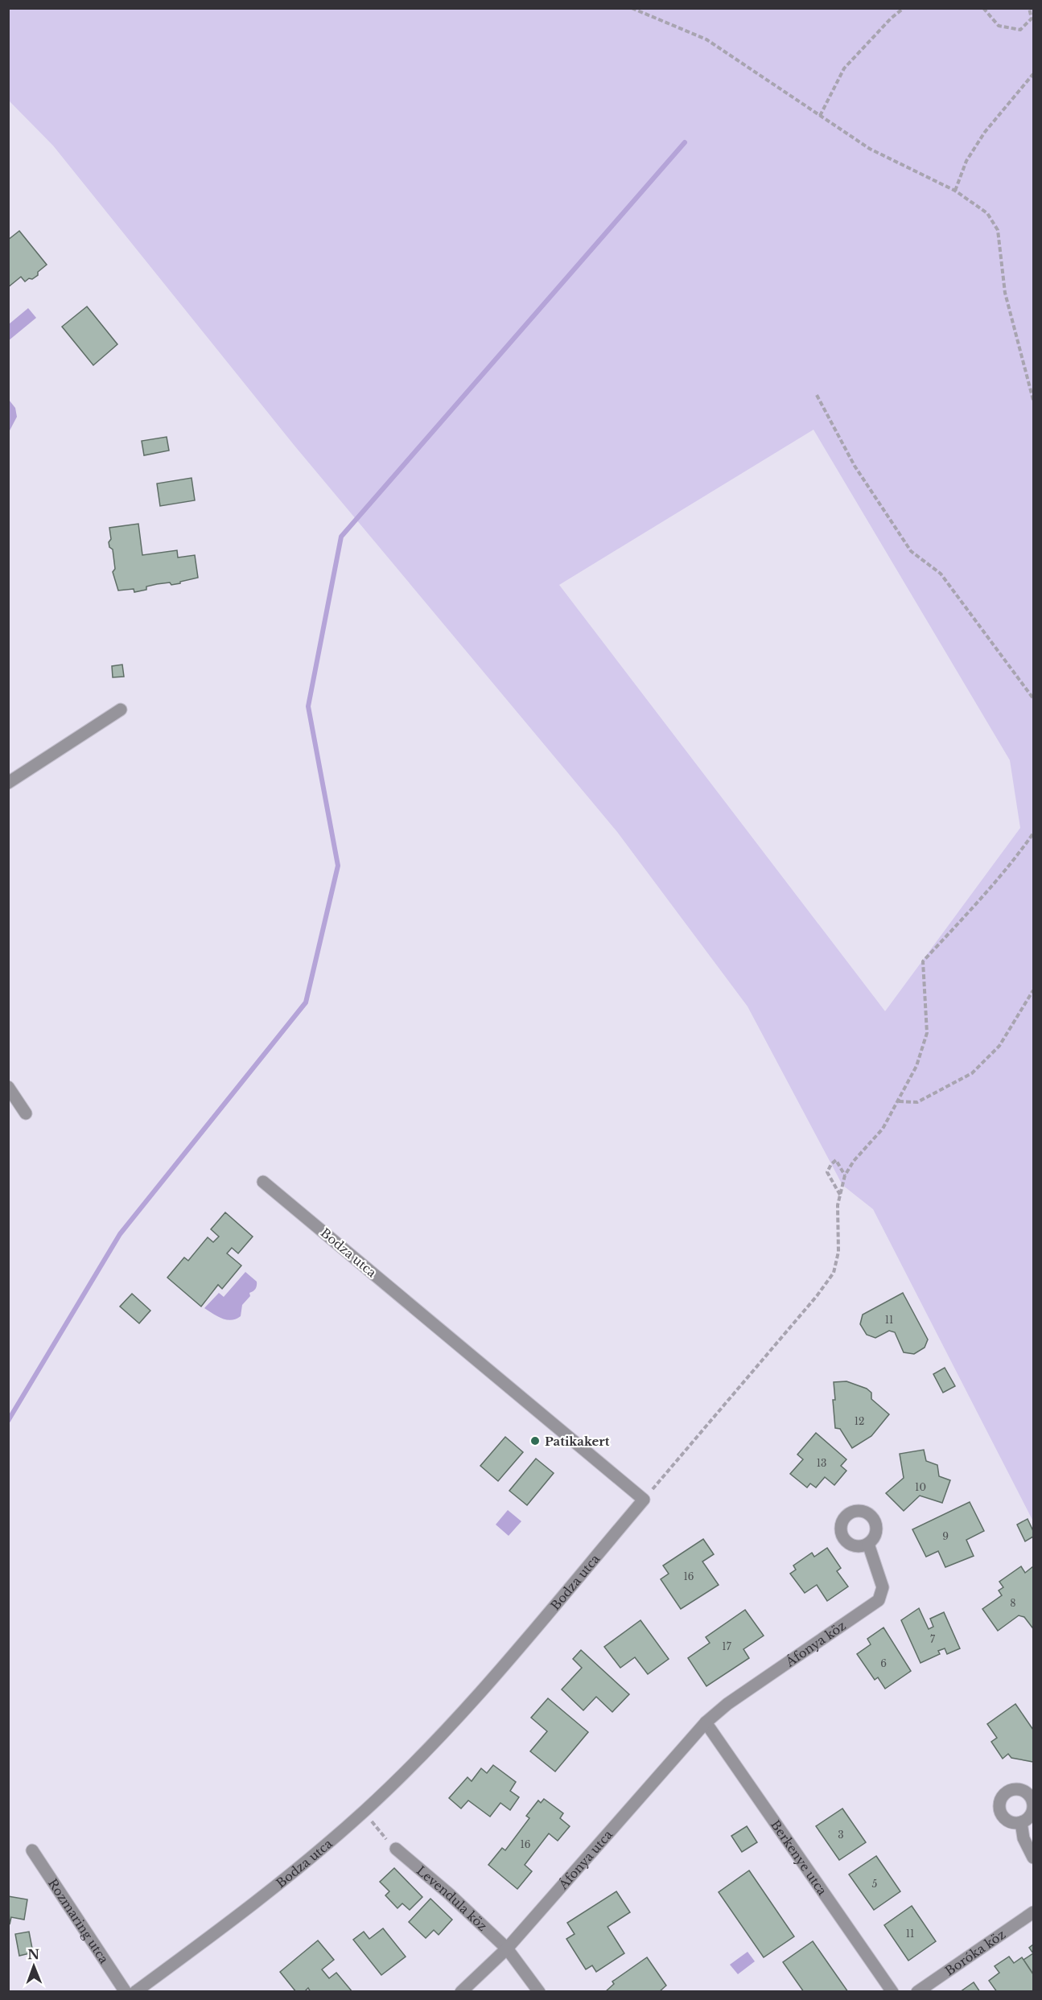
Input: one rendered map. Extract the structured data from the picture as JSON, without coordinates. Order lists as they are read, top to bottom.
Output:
{
  "streets": {
    "street": [
      "Bodza utca",
      "Áfonya köz",
      "Berkenye utca",
      "Áfonya utca",
      "Levendula köz",
      "Rozmaring utca",
      "Boróka köz"
    ]
  },
  "crossings": [
    ["Áfonya köz", "Berkenye utca"],
    ["Áfonya köz", "Áfonya utca"],
    ["Berkenye utca", "Áfonya utca"],
    ["Áfonya utca", "Levendula köz"]
  ],
  "places": ["Patikakert"],
  "house_numbers": [
    "11",
    "12",
    "13",
    "10",
    "9",
    "16",
    "8",
    "7",
    "17",
    "6",
    "3",
    "16",
    "5",
    "11"
  ],
  "north": "top"
}
